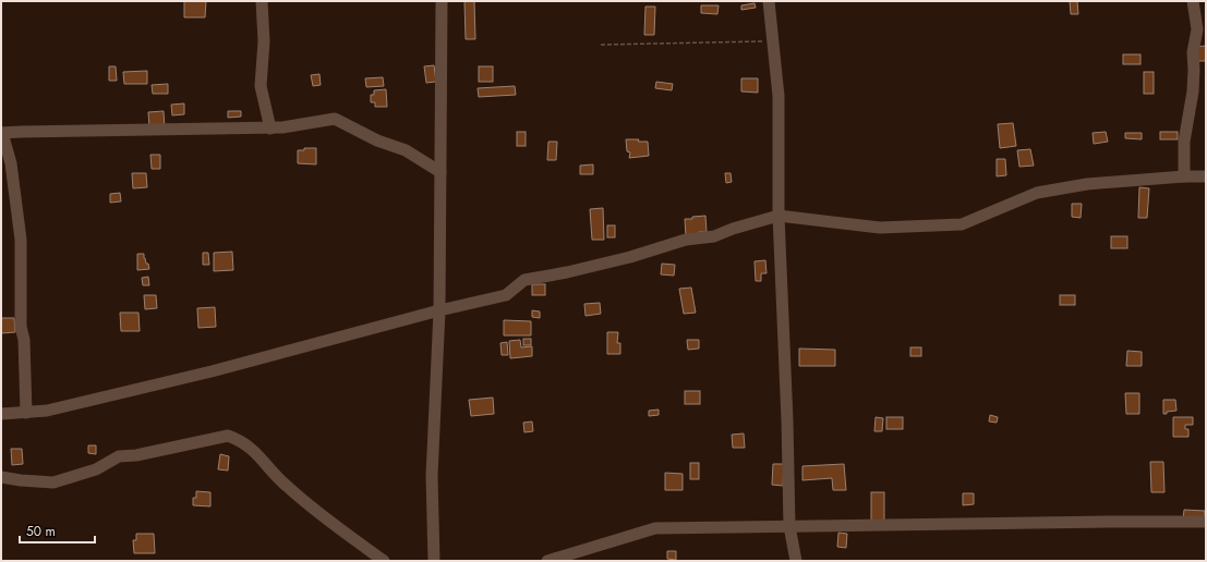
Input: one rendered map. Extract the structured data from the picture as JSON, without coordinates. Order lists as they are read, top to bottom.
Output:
{
  "scale_bar": "50 m"
}
